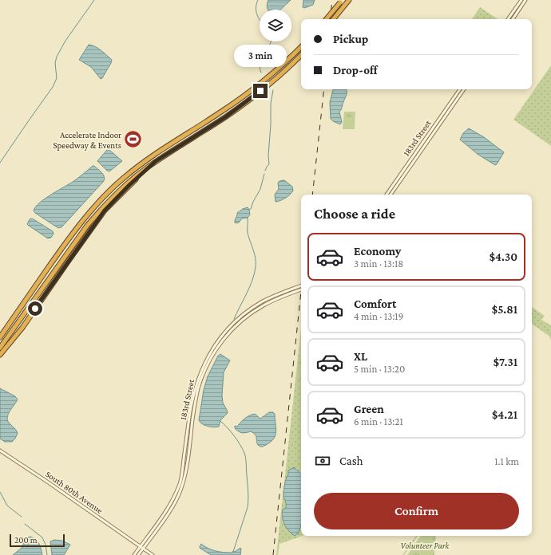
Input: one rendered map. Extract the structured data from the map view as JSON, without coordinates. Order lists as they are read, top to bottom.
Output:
{
  "streets": {
    "street": ["183rd Street", "South 80th Avenue"]
  },
  "crossings": [
    ["183rd Street", "South 80th Avenue"]
  ],
  "parks": ["Volunteer Park"],
  "places": {
    "sports": ["Accelerate Indoor Speedway & Events"]
  },
  "scale_bar": "200 m",
  "page": {
    "banner": ["Pickup", "Drop-off"],
    "bubble": "3 min",
    "heading": "Choose a ride",
    "list": [
      {
        "name": "Economy",
        "note": "3 min · 13:18",
        "value": "$4.30"
      },
      {
        "name": "Comfort",
        "note": "4 min · 13:19",
        "value": "$5.81"
      },
      {
        "name": "XL",
        "note": "5 min · 13:20",
        "value": "$7.31"
      },
      {
        "name": "Green",
        "note": "6 min · 13:21",
        "value": "$4.21"
      }
    ],
    "pay": ["Cash", "1.1 km"],
    "buttons": "Confirm",
    "scale": "200 m"
  }
}
